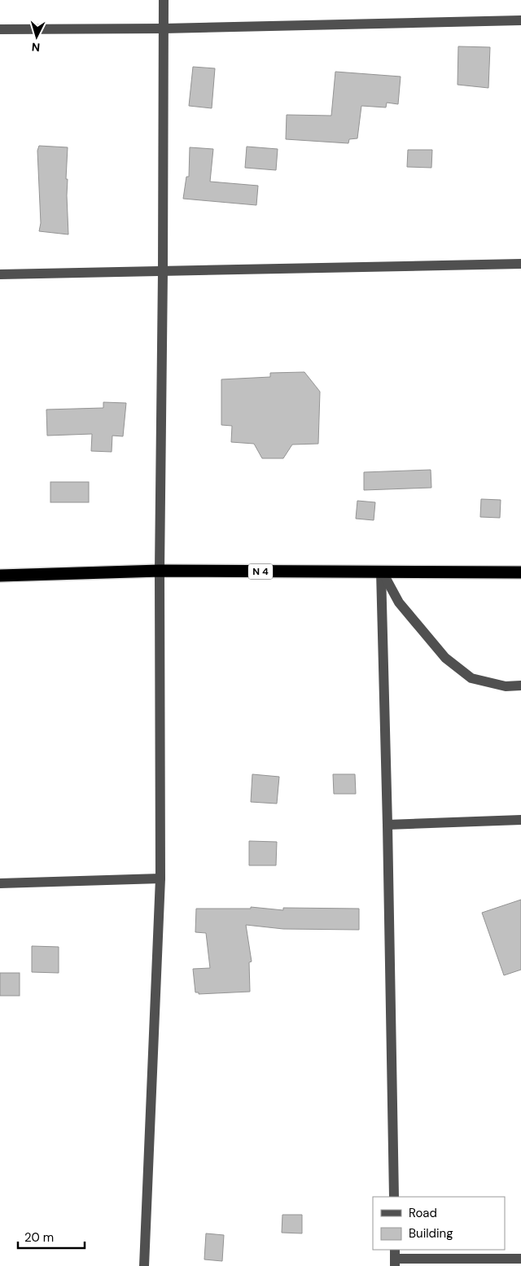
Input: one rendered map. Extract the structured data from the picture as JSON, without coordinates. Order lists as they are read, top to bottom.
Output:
{
  "streets": {
    "highway": ["N 4"]
  },
  "legend": ["Road", "Building"],
  "scale_bar": "20 m",
  "north": "bottom"
}
